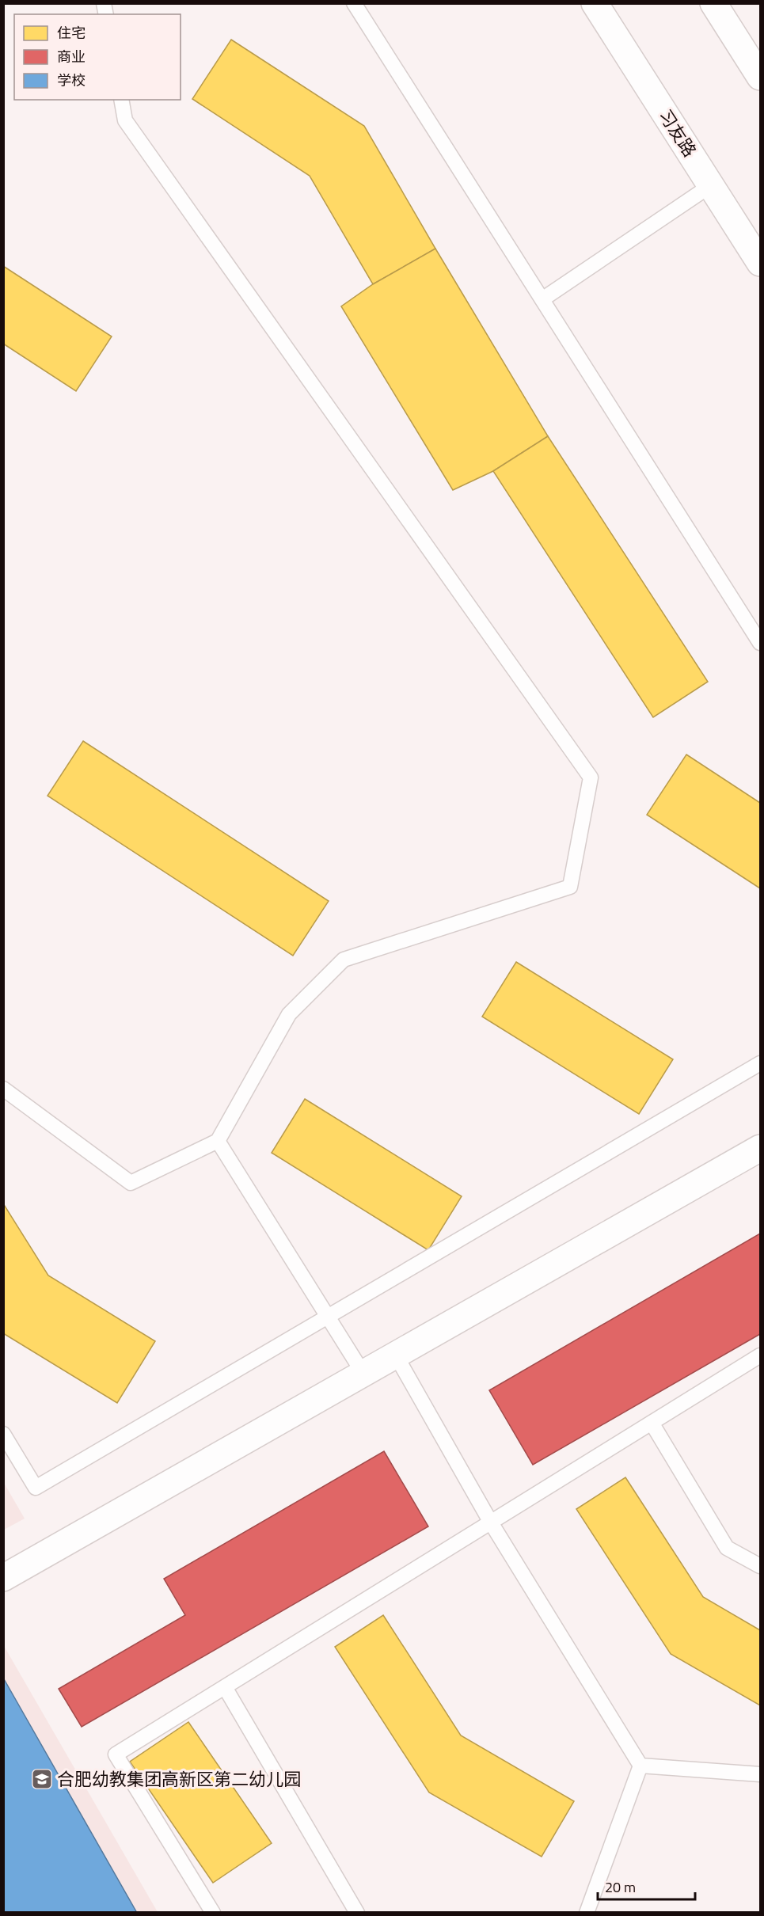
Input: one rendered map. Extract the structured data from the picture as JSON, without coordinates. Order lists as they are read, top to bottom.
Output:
{
  "streets": {
    "street": ["习友路"]
  },
  "places": {
    "school or university": ["合肥幼教集团高新区第二幼儿园"]
  },
  "legend": ["住宅", "商业", "学校"],
  "scale_bar": "20 m"
}
